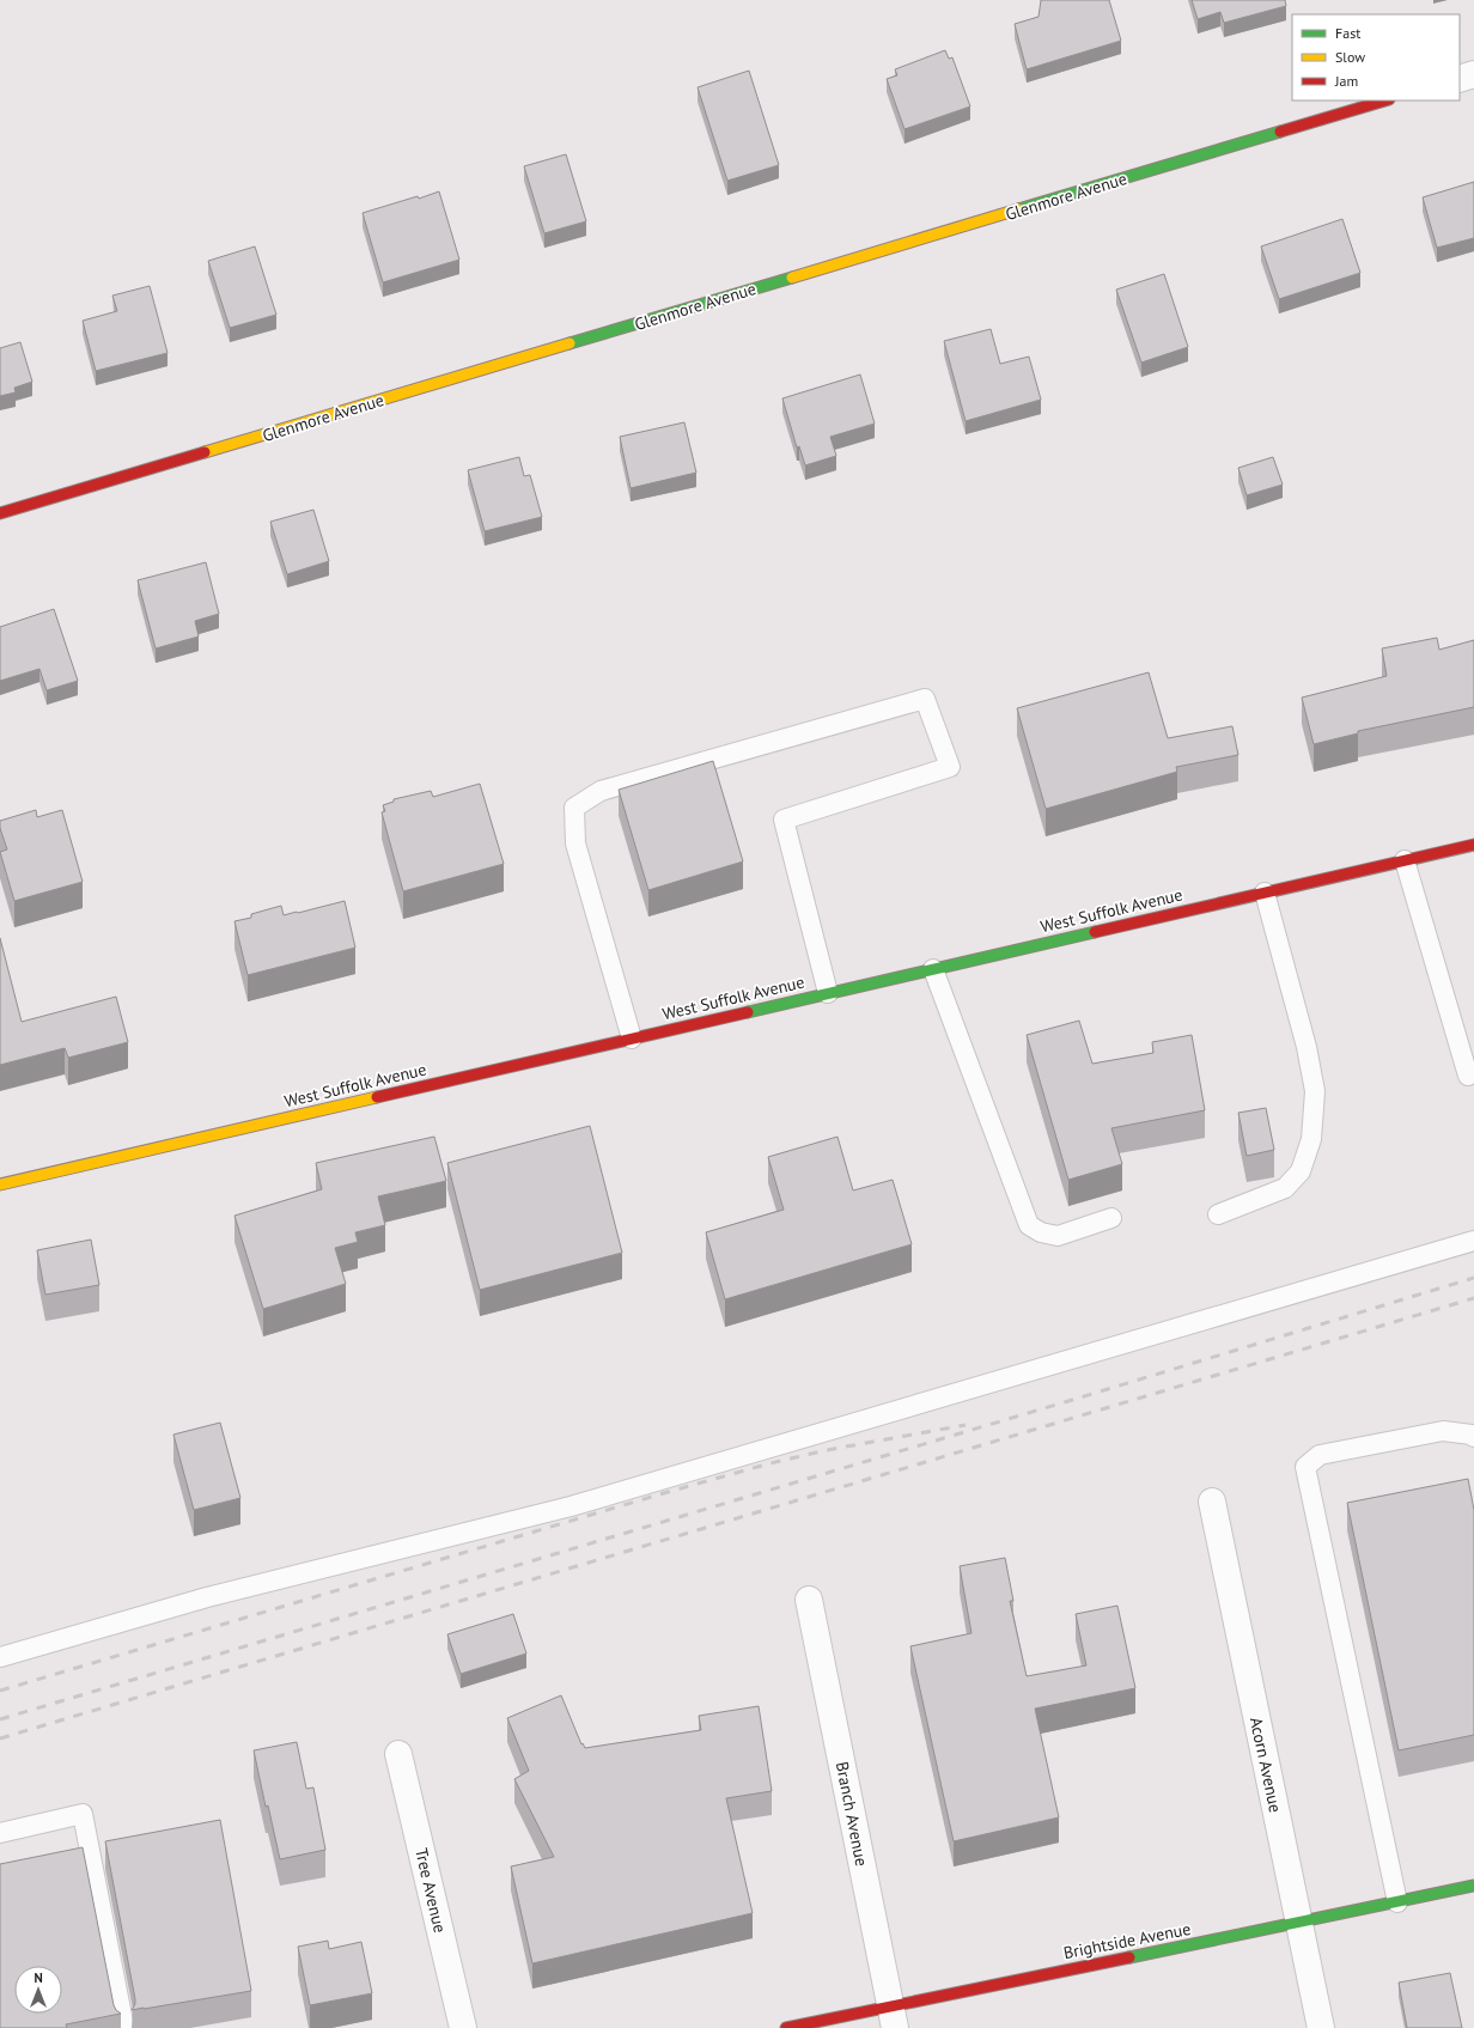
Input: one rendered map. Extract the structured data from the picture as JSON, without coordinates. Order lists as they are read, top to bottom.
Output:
{
  "streets": {
    "street": [
      "Glenmore Avenue",
      "West Suffolk Avenue",
      "Acorn Avenue",
      "Branch Avenue",
      "Tree Avenue",
      "Brightside Avenue"
    ]
  },
  "crossings": [
    ["Acorn Avenue", "Brightside Avenue"],
    ["Branch Avenue", "Brightside Avenue"]
  ],
  "legend": ["Fast", "Slow", "Jam"],
  "north": "top"
}
